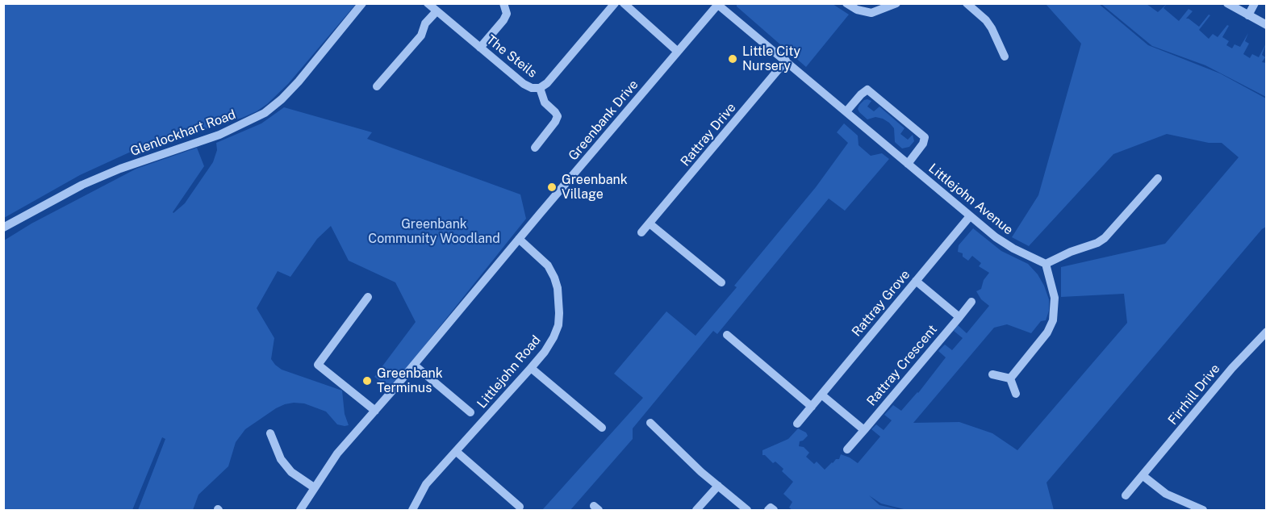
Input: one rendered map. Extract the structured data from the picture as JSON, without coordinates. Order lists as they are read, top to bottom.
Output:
{
  "streets": {
    "street": [
      "The Steils",
      "Greenbank Drive",
      "Glenlockhart Road",
      "Rattray Drive",
      "Littlejohn Avenue",
      "Rattray Grove",
      "Rattray Crescent",
      "Littlejohn Road",
      "Firrhill Drive"
    ]
  },
  "crossings": [
    ["Greenbank Drive", "Littlejohn Avenue"],
    ["Greenbank Drive", "Littlejohn Road"],
    ["Rattray Drive", "Littlejohn Avenue"],
    ["Littlejohn Avenue", "Rattray Grove"]
  ],
  "parks": ["Greenbank Community Woodland"],
  "places": ["Little City Nursery", "Greenbank Village", "Greenbank Terminus"]
}
